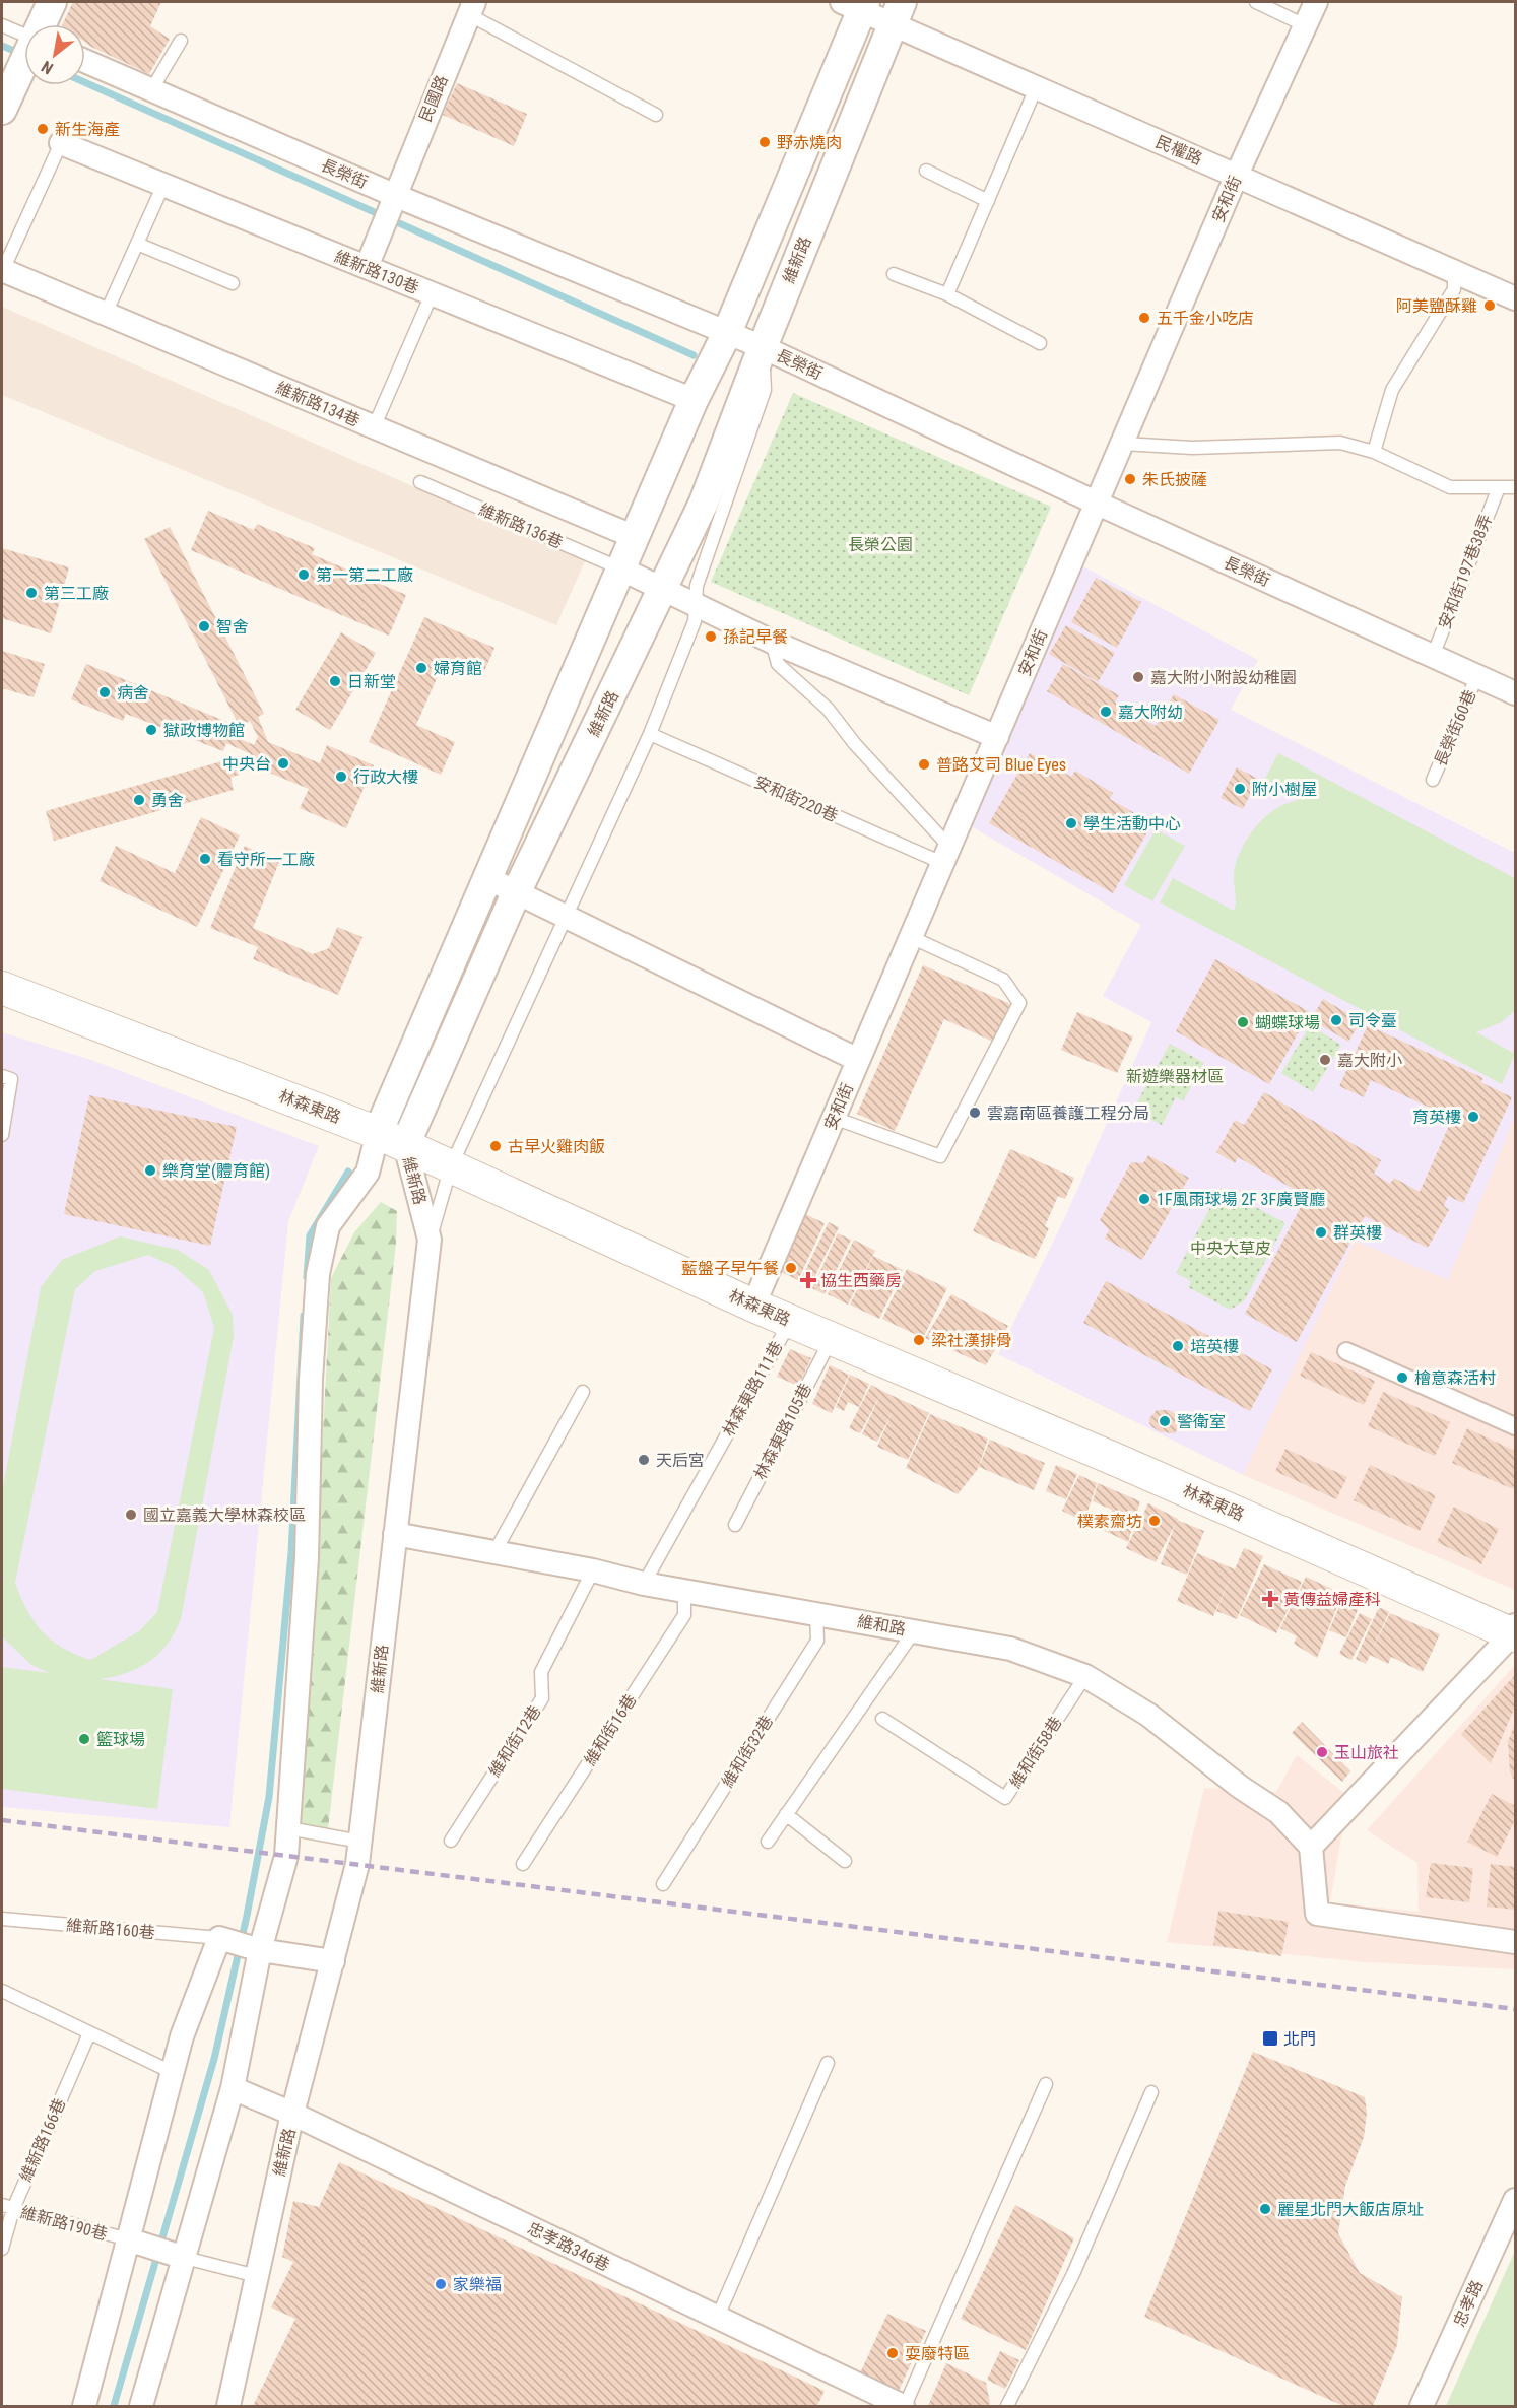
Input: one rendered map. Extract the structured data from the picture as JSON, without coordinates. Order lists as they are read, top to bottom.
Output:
{
  "streets": {
    "main road": ["林森東路"],
    "street": [
      "民國路",
      "民權路",
      "長榮街",
      "安和街",
      "維新路",
      "維新路130巷",
      "維新路134巷",
      "維和路",
      "忠孝路346巷",
      "忠孝路"
    ],
    "lane": [
      "維新路136巷",
      "安和街197巷38弄",
      "長榮街60巷",
      "安和街220巷",
      "林森東路111巷",
      "林森東路105巷",
      "維和街16巷",
      "維和街12巷",
      "維和街32巷",
      "維和街58巷",
      "維新路160巷",
      "維新路166巷",
      "維新路190巷"
    ]
  },
  "crossings": [
    ["民國路", "長榮街"],
    ["民國路", "維新路130巷"],
    ["民權路", "安和街"],
    ["民權路", "維新路"],
    ["長榮街", "安和街"],
    ["長榮街", "維新路"],
    ["長榮街", "安和街197巷38弄"],
    ["長榮街", "長榮街60巷"],
    ["安和街", "安和街220巷"],
    ["安和街", "林森東路"],
    ["維新路", "林森東路"],
    ["維新路", "維和路"],
    ["維新路", "忠孝路346巷"],
    ["林森東路", "林森東路111巷"],
    ["林森東路", "林森東路105巷"],
    ["林森東路111巷", "維和路"],
    ["維和路", "維和街16巷"],
    ["維和路", "維和街12巷"],
    ["維和路", "維和街32巷"],
    ["維和路", "維和街58巷"],
    ["維新路166巷", "維新路190巷"]
  ],
  "parks": ["長榮公園", "新遊樂器材區", "中央大草皮"],
  "places": {
    "other": [
      "新生海產",
      "野赤燒肉",
      "阿美鹽酥雞",
      "五千金小吃店",
      "朱氏披薩",
      "第一第二工廠",
      "第三工廠",
      "智舍",
      "孫記早餐",
      "婦育館",
      "嘉大附小附設幼稚園",
      "日新堂",
      "病舍",
      "嘉大附幼",
      "獄政博物館",
      "中央台",
      "普路艾司 Blue Eyes",
      "行政大樓",
      "附小樹屋",
      "勇舍",
      "學生活動中心",
      "看守所一工廠",
      "司令臺",
      "蝴蝶球場",
      "嘉大附小",
      "雲嘉南區養護工程分局",
      "育英樓",
      "古早火雞肉飯",
      "樂育堂(體育館)",
      "1F風雨球場 2F 3F廣賢廳",
      "群英樓",
      "藍盤子早午餐",
      "梁社漢排骨",
      "培英樓",
      "檜意森活村",
      "警衛室",
      "天后宮",
      "國立嘉義大學林森校區",
      "樸素齋坊",
      "籃球場",
      "玉山旅社",
      "麗星北門大飯店原址",
      "家樂福",
      "耍廢特區"
    ],
    "health": ["協生西藥房", "黃傳益婦產科"],
    "transit": ["北門"]
  },
  "north": "bottom left"
}
